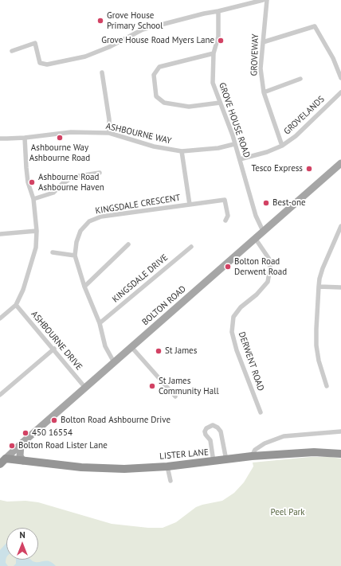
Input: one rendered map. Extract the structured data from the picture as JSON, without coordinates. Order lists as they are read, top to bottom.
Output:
{
  "streets": {
    "highway": ["LISTER LANE"],
    "main road": ["BOLTON ROAD"],
    "street": [
      "GROVEWAY",
      "GROVELANDS",
      "GROVE HOUSE ROAD",
      "ASHBOURNE WAY",
      "KINGSDALE CRESCENT",
      "KINGSDALE DRIVE",
      "ASHBOURNE DRIVE",
      "DERWENT ROAD"
    ]
  },
  "crossings": [
    ["GROVEWAY", "GROVELANDS"],
    ["GROVELANDS", "GROVE HOUSE ROAD"],
    ["GROVE HOUSE ROAD", "ASHBOURNE WAY"],
    ["GROVE HOUSE ROAD", "BOLTON ROAD"],
    ["KINGSDALE CRESCENT", "KINGSDALE DRIVE"],
    ["KINGSDALE CRESCENT", "BOLTON ROAD"],
    ["BOLTON ROAD", "ASHBOURNE DRIVE"],
    ["BOLTON ROAD", "DERWENT ROAD"],
    ["BOLTON ROAD", "LISTER LANE"]
  ],
  "parks": ["Peel Park"],
  "places": [
    "Grove House Primary School",
    "Grove House Road Myers Lane",
    "Ashbourne Way Ashbourne Road",
    "Tesco Express",
    "Ashbourne Road Ashbourne Haven",
    "Best-one",
    "Bolton Road Derwent Road",
    "St James",
    "St James Community Hall",
    "Bolton Road Ashbourne Drive",
    "450 16554",
    "Bolton Road Lister Lane"
  ],
  "north": "top"
}
